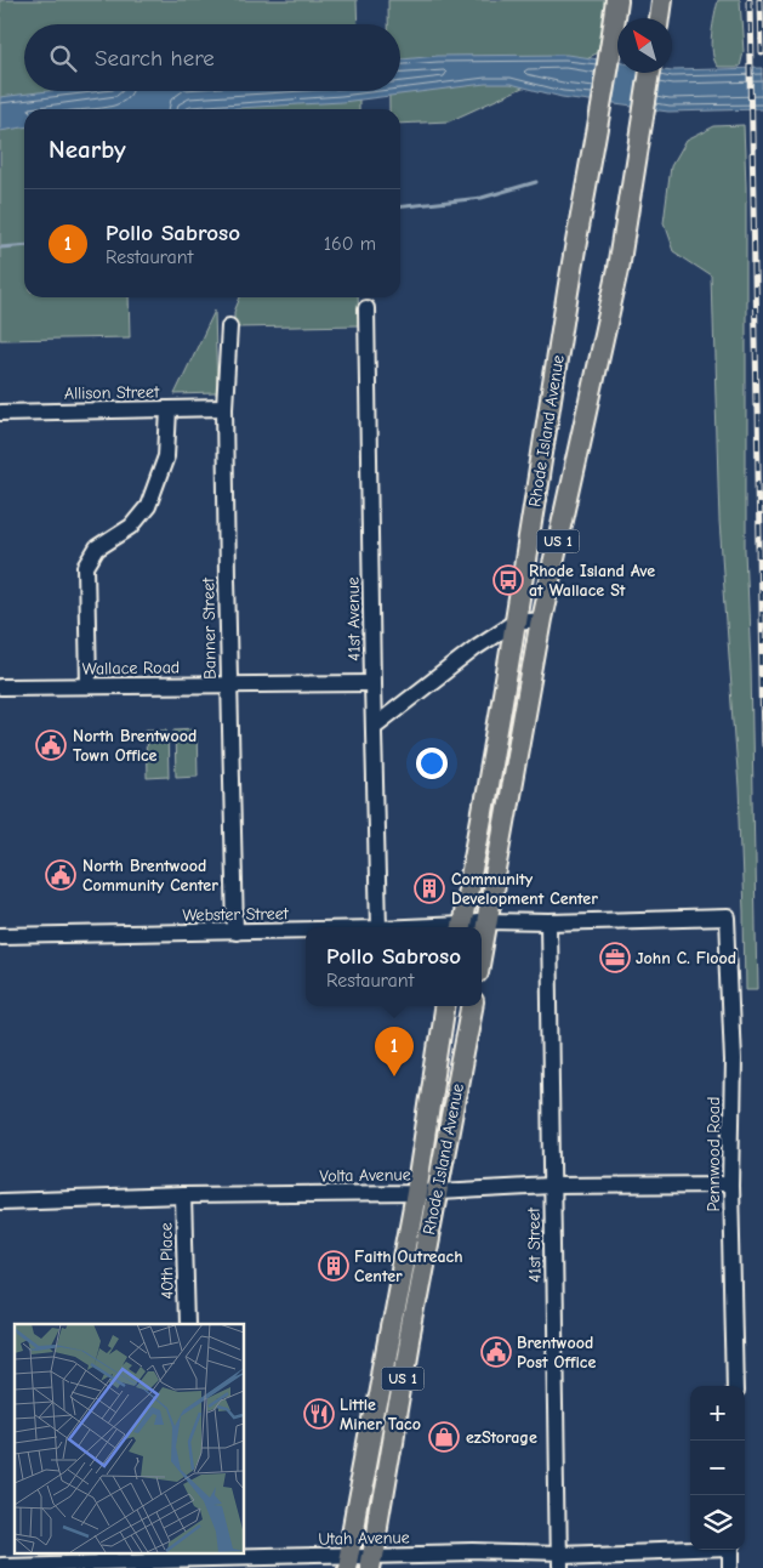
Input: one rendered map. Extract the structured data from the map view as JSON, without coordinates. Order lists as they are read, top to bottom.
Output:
{
  "streets": {
    "main road": ["Rhode Island Avenue", "US 1"],
    "street": [
      "Allison Street",
      "41st Avenue",
      "Banner Street",
      "Wallace Road",
      "Webster Street",
      "Pennwood Road",
      "Volta Avenue",
      "41st Street",
      "40th Place",
      "Utah Avenue"
    ]
  },
  "crossings": [
    ["Allison Street", "Banner Street"],
    ["Rhode Island Avenue", "Webster Street"],
    ["Rhode Island Avenue", "Volta Avenue"],
    ["Rhode Island Avenue", "Utah Avenue"],
    ["41st Avenue", "Wallace Road"],
    ["Banner Street", "Wallace Road"],
    ["Banner Street", "Webster Street"],
    ["Webster Street", "Pennwood Road"],
    ["Webster Street", "41st Street"],
    ["Pennwood Road", "Volta Avenue"],
    ["Volta Avenue", "41st Street"],
    ["Volta Avenue", "40th Place"],
    ["41st Street", "Utah Avenue"]
  ],
  "places": {
    "bus stop": ["Rhode Island Ave at Wallace St"],
    "public building": ["North Brentwood Town Office", "North Brentwood Community Center", "Brentwood Post Office"],
    "building": ["Community Development Center", "Faith Outreach Center"],
    "office": ["John C. Flood"],
    "restaurant": ["Little Miner Taco"],
    "shop": ["ezStorage"]
  },
  "north": "top left",
  "page": {
    "search": "Search here",
    "heading": "Nearby",
    "list": [
      {
        "mark": "1",
        "name": "Pollo Sabroso",
        "note": "Restaurant",
        "value": "160 m"
      }
    ],
    "popup": ["Pollo Sabroso", "Restaurant"],
    "pins": "1",
    "map_buttons": ["+", "−"]
  }
}
